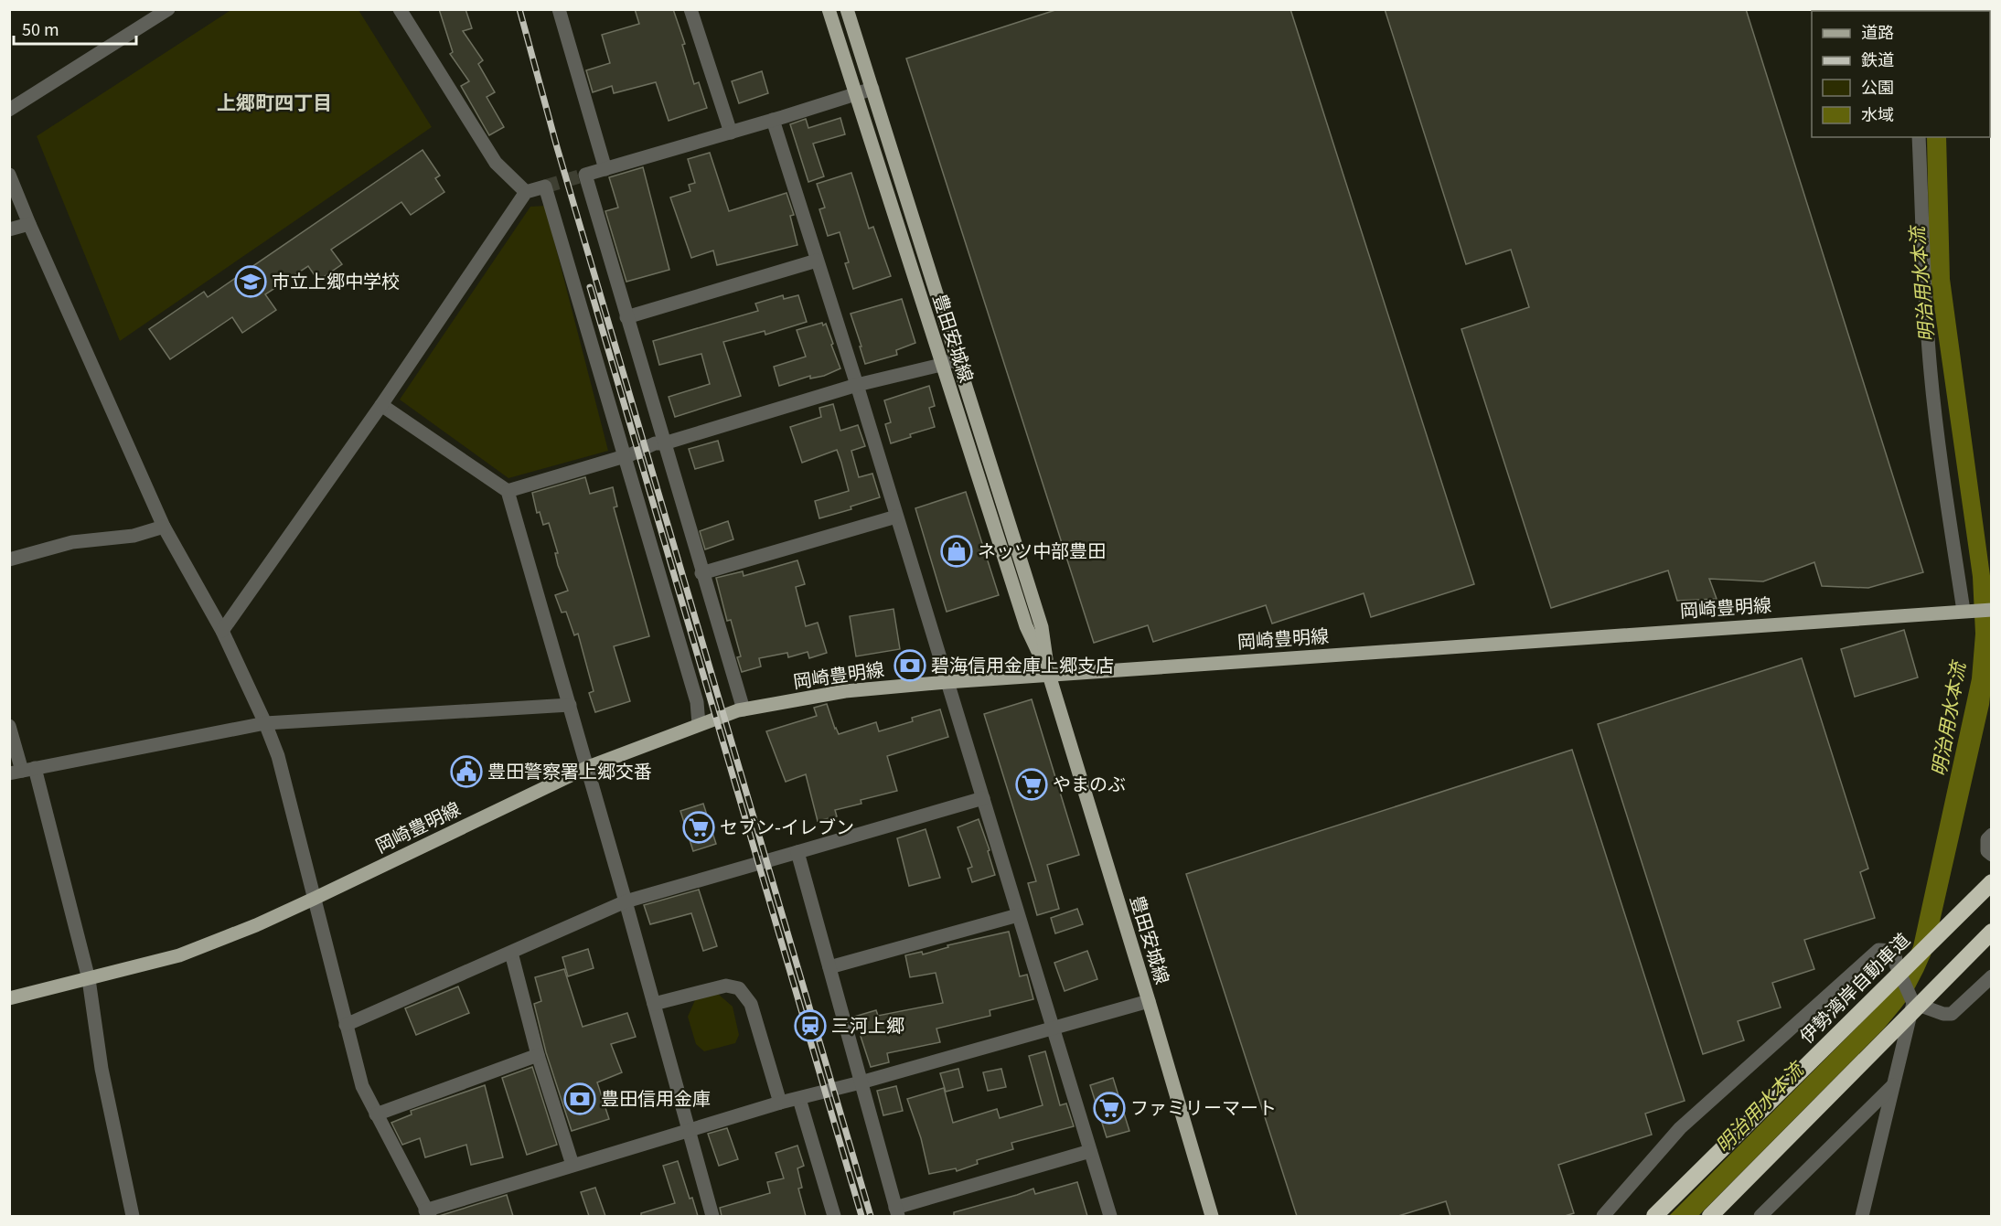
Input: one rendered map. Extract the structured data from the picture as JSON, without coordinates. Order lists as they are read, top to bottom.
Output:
{
  "streets": {
    "highway": ["伊勢湾岸自動車道"],
    "main road": ["豊田安城線", "岡崎豊明線"]
  },
  "crossings": [
    ["豊田安城線", "岡崎豊明線"]
  ],
  "districts": ["上郷町四丁目"],
  "water": ["明治用水本流"],
  "places": {
    "school or university": ["市立上郷中学校"],
    "shop": ["ネッツ中部豊田"],
    "bank": ["碧海信用金庫上郷支店", "豊田信用金庫"],
    "public building": ["豊田警察署上郷交番"],
    "supermarket": ["やまのぶ", "セブン-イレブン", "ファミリーマート"],
    "station": ["三河上郷"]
  },
  "legend": [
    "道路",
    "鉄道",
    "公園",
    "水域"
  ],
  "scale_bar": "50 m"
}
